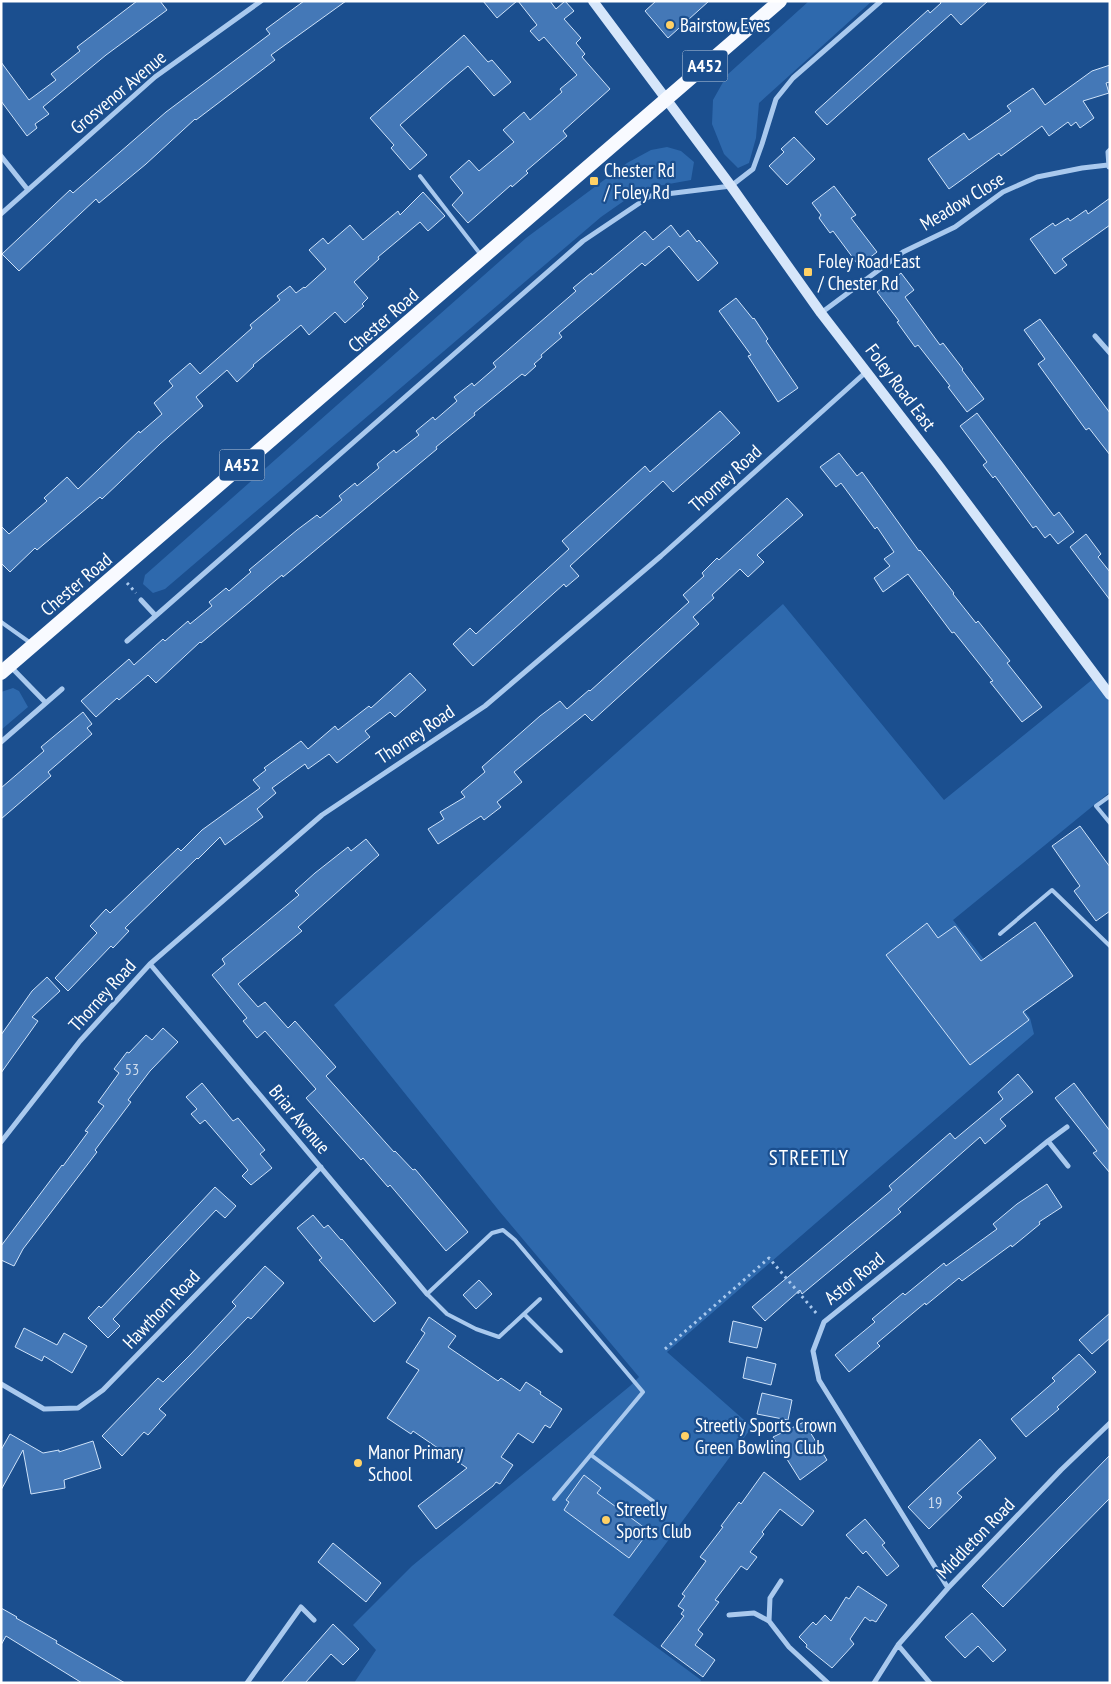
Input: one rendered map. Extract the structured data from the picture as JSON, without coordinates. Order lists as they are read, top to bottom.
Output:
{
  "streets": {
    "highway": ["A452", "Chester Road"],
    "main road": ["Foley Road East"],
    "street": [
      "Grosvenor Avenue",
      "Meadow Close",
      "Thorney Road",
      "Briar Avenue",
      "Astor Road",
      "Hawthorn Road",
      "Middleton Road"
    ]
  },
  "crossings": [
    ["Meadow Close", "Foley Road East"],
    ["Chester Road", "Foley Road East"],
    ["Foley Road East", "Thorney Road"],
    ["Thorney Road", "Briar Avenue"],
    ["Briar Avenue", "Hawthorn Road"],
    ["Astor Road", "Middleton Road"]
  ],
  "districts": ["STREETLY"],
  "places": {
    "other": [
      "Bairstow Eves",
      "Streetly Sports Crown Green Bowling Club",
      "Manor Primary School",
      "Streetly Sports Club"
    ],
    "transit": ["Chester Rd / Foley Rd", "Foley Road East / Chester Rd"]
  },
  "house_numbers": ["53", "19"]
}
